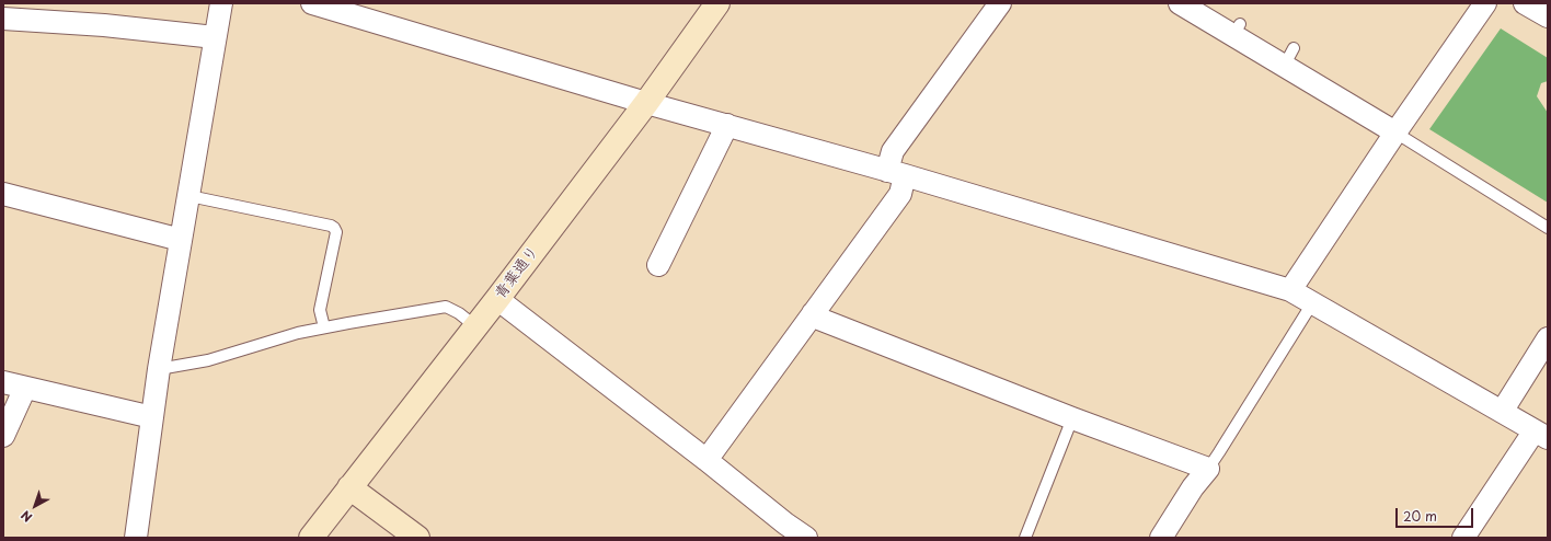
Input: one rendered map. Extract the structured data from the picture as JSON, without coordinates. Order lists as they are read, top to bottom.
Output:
{
  "streets": {
    "street": ["青葉通り"]
  },
  "scale_bar": "20 m",
  "north": "bottom left"
}
